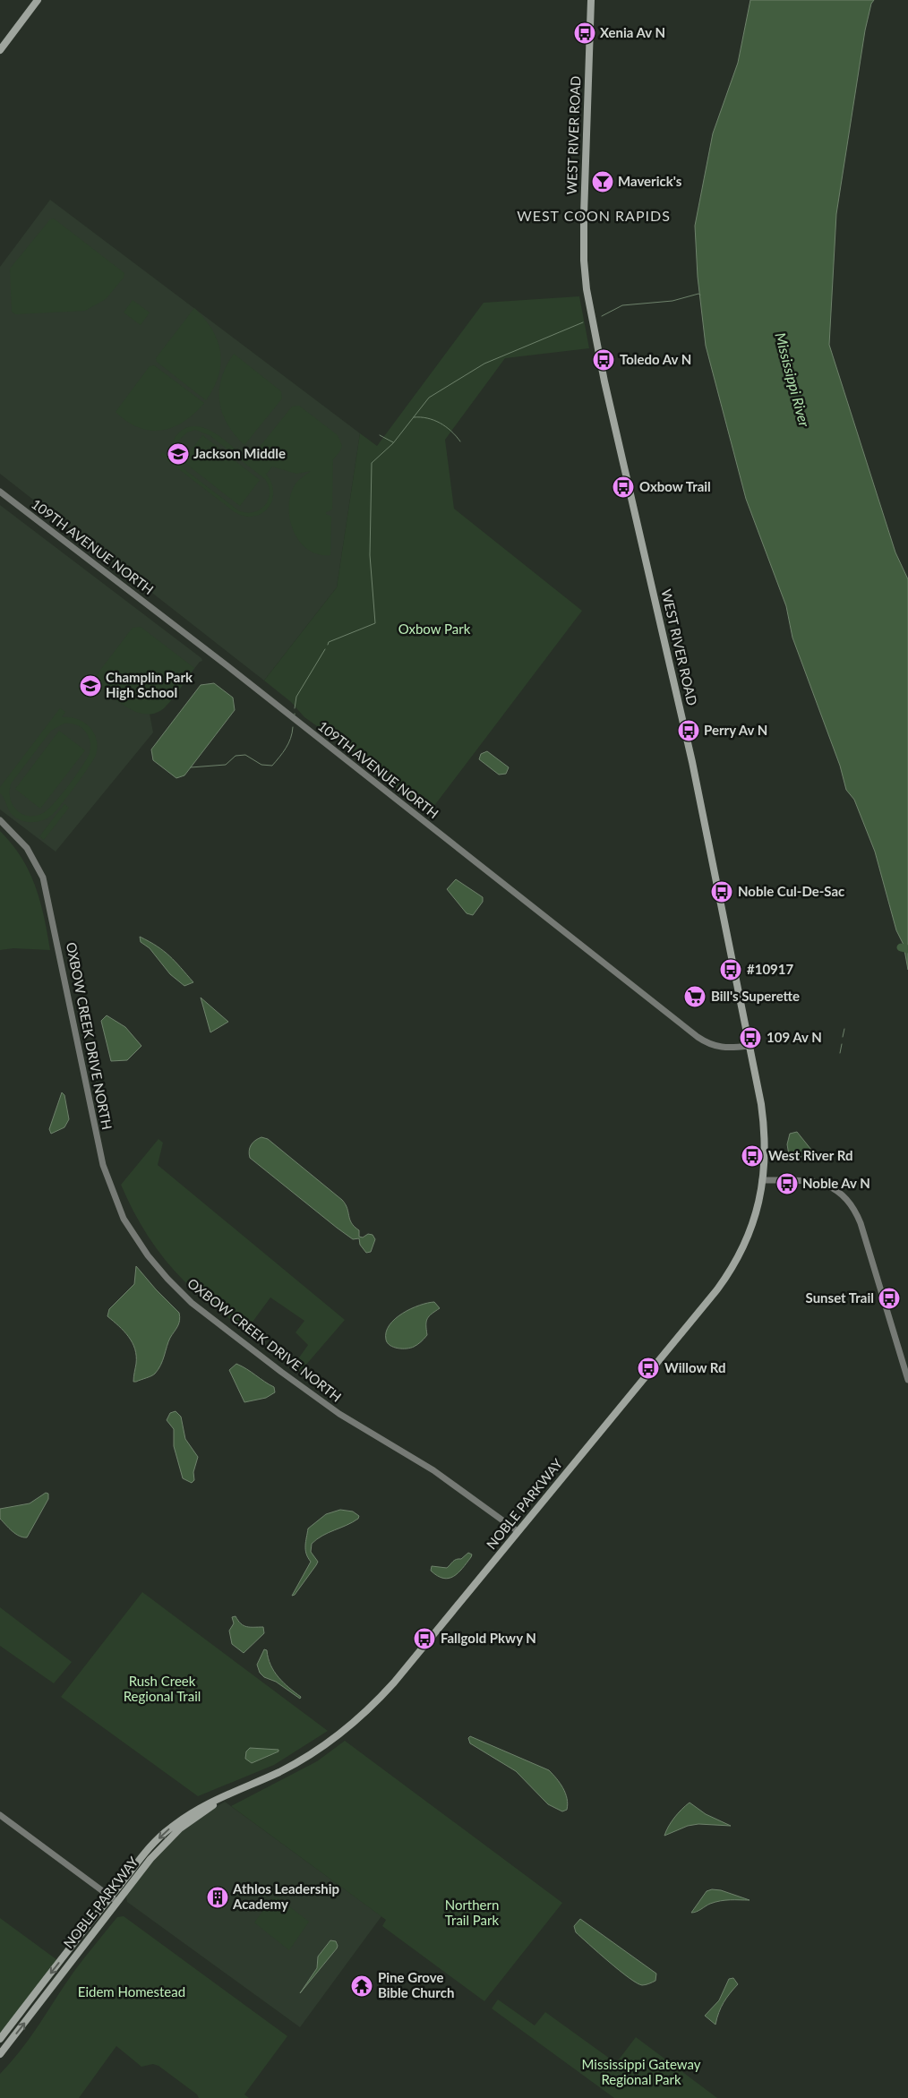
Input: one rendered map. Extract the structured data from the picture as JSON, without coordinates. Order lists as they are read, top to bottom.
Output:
{
  "streets": {
    "main road": ["WEST RIVER ROAD", "NOBLE PARKWAY"],
    "street": ["109TH AVENUE NORTH", "OXBOW CREEK DRIVE NORTH"]
  },
  "crossings": [
    ["WEST RIVER ROAD", "109TH AVENUE NORTH"],
    ["WEST RIVER ROAD", "NOBLE PARKWAY"],
    ["OXBOW CREEK DRIVE NORTH", "NOBLE PARKWAY"]
  ],
  "districts": ["WEST COON RAPIDS"],
  "water": ["Mississippi River"],
  "parks": [
    "Oxbow Park",
    "Rush Creek Regional Trail",
    "Northern Trail Park",
    "Eidem Homestead",
    "Mississippi Gateway Regional Park"
  ],
  "places": {
    "bus stop": [
      "Xenia Av N",
      "Toledo Av N",
      "Oxbow Trail",
      "Perry Av N",
      "Noble Cul-De-Sac",
      "#10917",
      "109 Av N",
      "West River Rd",
      "Noble Av N",
      "Sunset Trail",
      "Willow Rd",
      "Fallgold Pkwy N"
    ],
    "bar": ["Maverick's"],
    "school or university": ["Jackson Middle", "Champlin Park High School"],
    "supermarket": ["Bill's Superette"],
    "building": ["Athlos Leadership Academy"],
    "temple": ["Pine Grove Bible Church"]
  }
}
